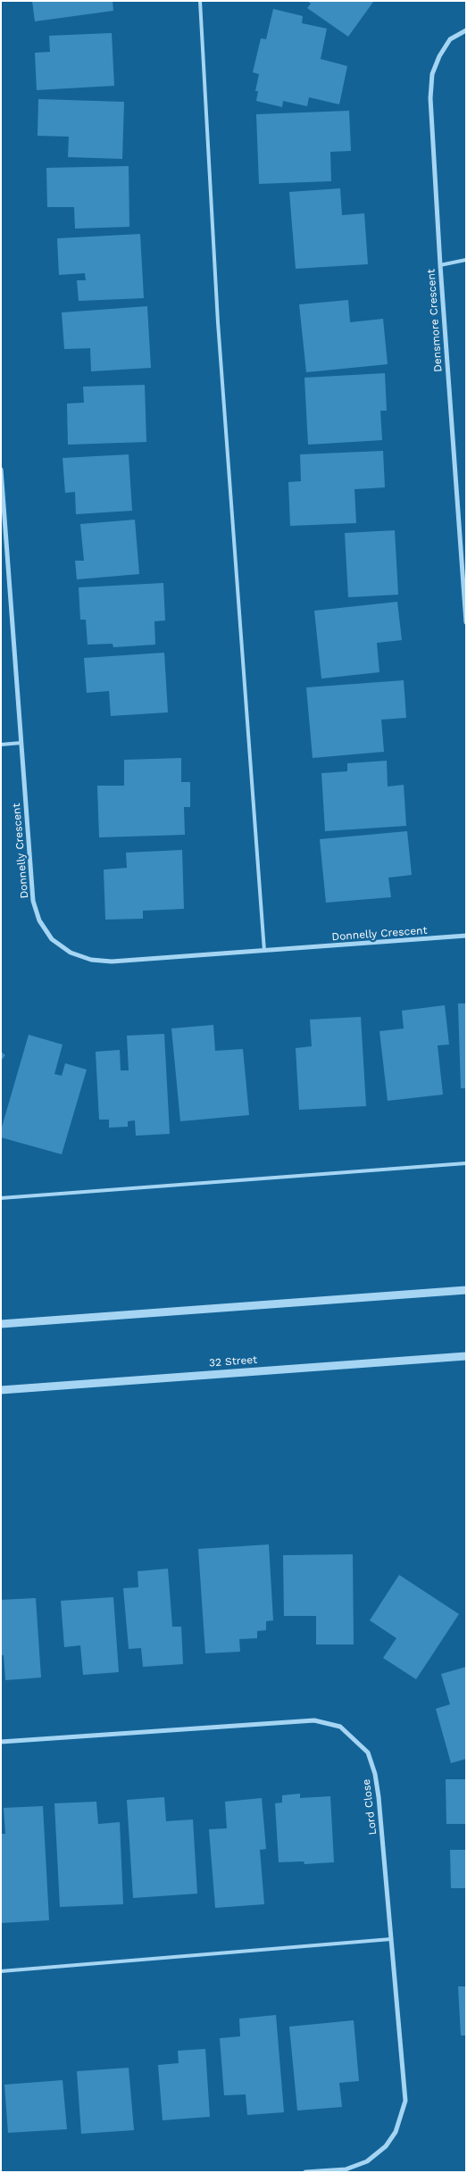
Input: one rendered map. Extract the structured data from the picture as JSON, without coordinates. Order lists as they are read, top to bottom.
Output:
{
  "streets": {
    "street": [
      "Densmore Crescent",
      "Donnelly Crescent",
      "32 Street",
      "Lord Close"
    ]
  }
}
